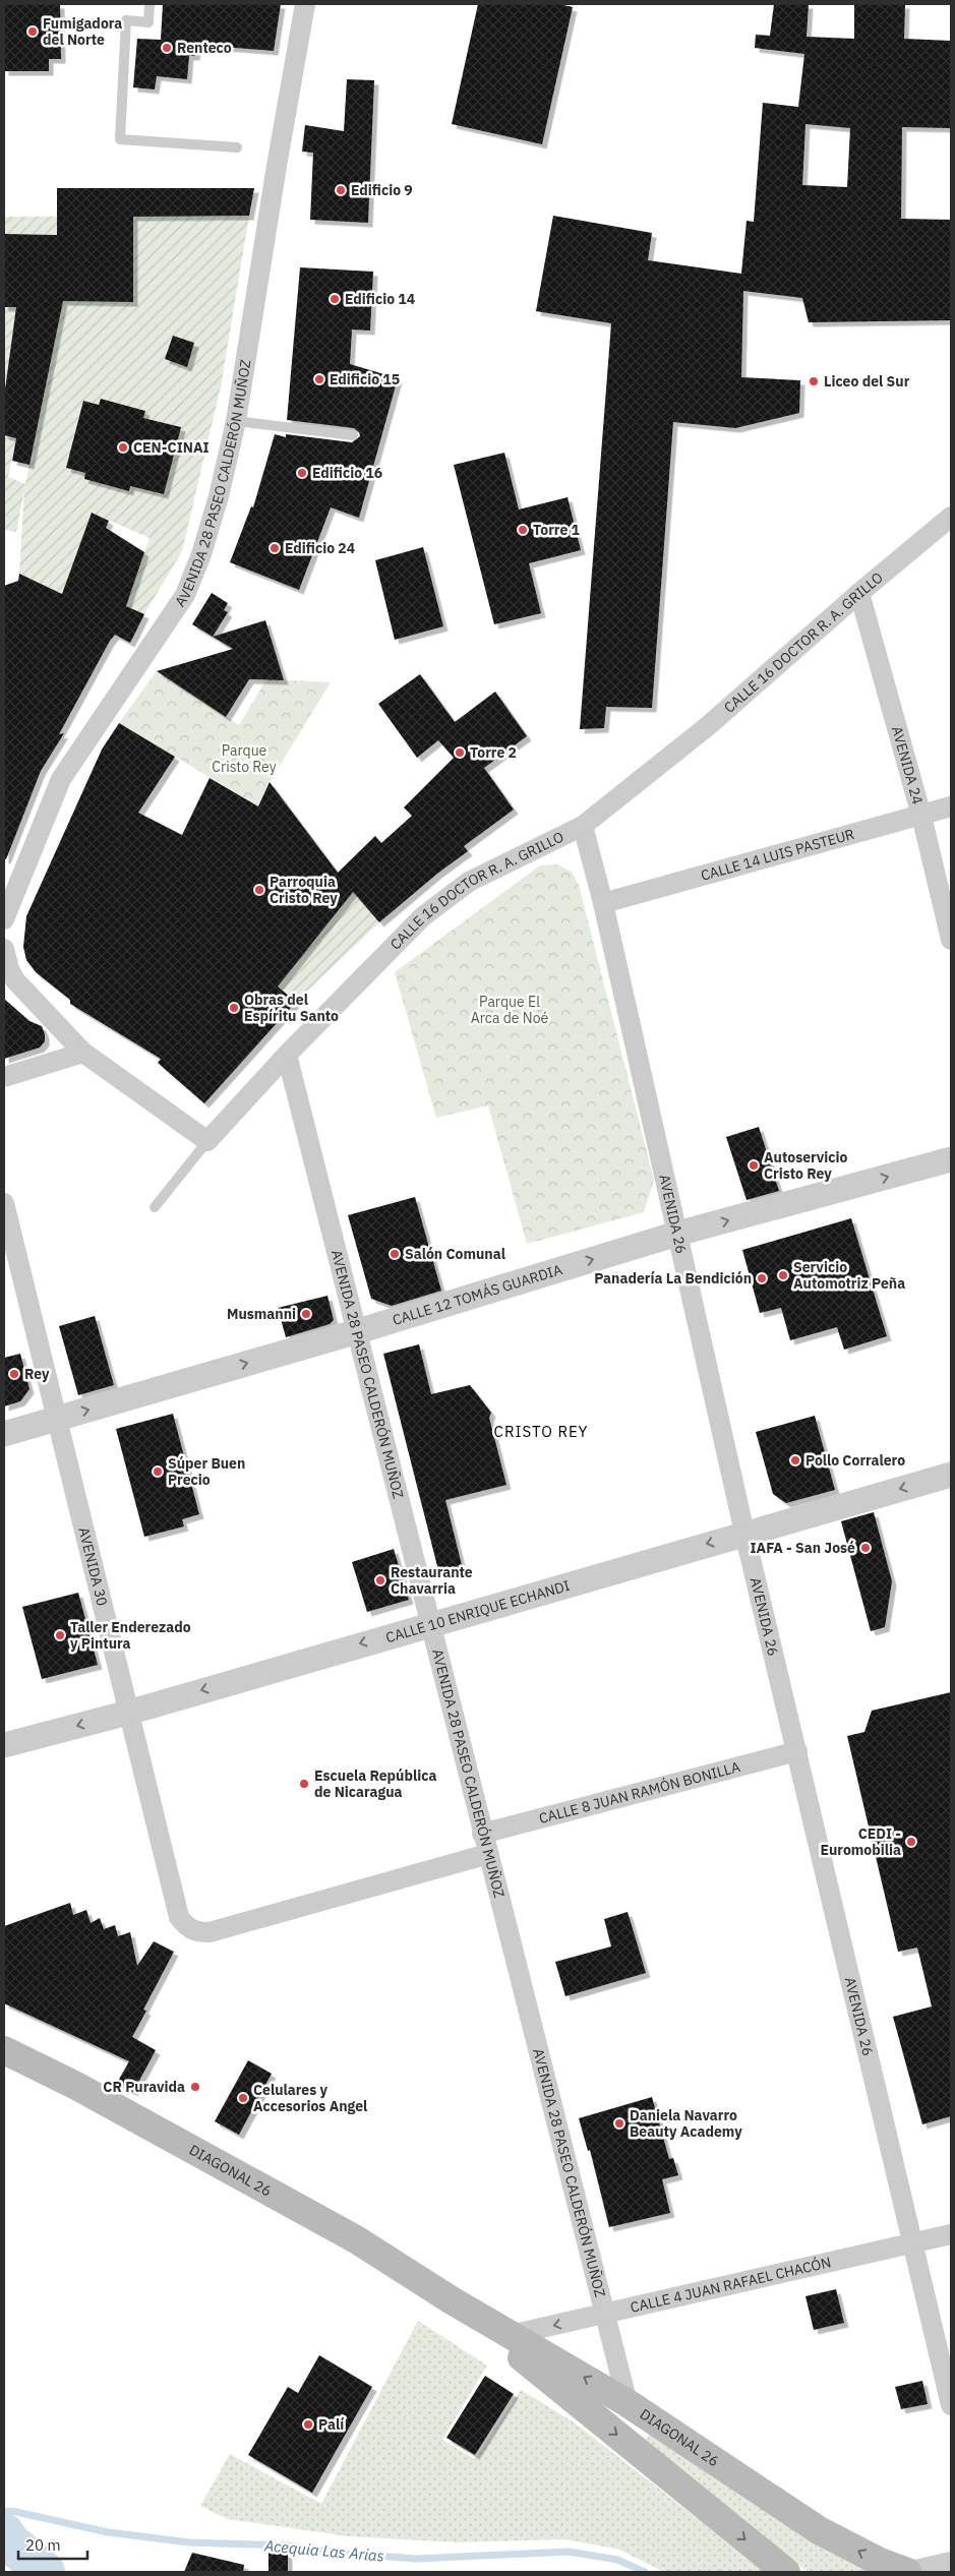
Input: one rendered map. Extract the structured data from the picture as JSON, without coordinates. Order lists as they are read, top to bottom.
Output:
{
  "streets": {
    "main road": ["DIAGONAL 26"],
    "street": [
      "AVENIDA 28 PASEO CALDERÓN MUÑOZ",
      "CALLE 16 DOCTOR R. A. GRILLO",
      "AVENIDA 24",
      "CALLE 14 LUIS PASTEUR",
      "AVENIDA 26",
      "CALLE 12 TOMÁS GUARDIA",
      "AVENIDA 30",
      "CALLE 10 ENRIQUE ECHANDI",
      "CALLE 8 JUAN RAMÓN BONILLA",
      "CALLE 4 JUAN RAFAEL CHACÓN"
    ]
  },
  "crossings": [
    ["AVENIDA 28 PASEO CALDERÓN MUÑOZ", "CALLE 16 DOCTOR R. A. GRILLO"],
    ["AVENIDA 28 PASEO CALDERÓN MUÑOZ", "CALLE 12 TOMÁS GUARDIA"],
    ["AVENIDA 28 PASEO CALDERÓN MUÑOZ", "AVENIDA 30"],
    ["AVENIDA 28 PASEO CALDERÓN MUÑOZ", "CALLE 10 ENRIQUE ECHANDI"],
    ["AVENIDA 28 PASEO CALDERÓN MUÑOZ", "CALLE 8 JUAN RAMÓN BONILLA"],
    ["AVENIDA 28 PASEO CALDERÓN MUÑOZ", "DIAGONAL 26"],
    ["AVENIDA 28 PASEO CALDERÓN MUÑOZ", "CALLE 4 JUAN RAFAEL CHACÓN"],
    ["CALLE 16 DOCTOR R. A. GRILLO", "AVENIDA 24"],
    ["CALLE 16 DOCTOR R. A. GRILLO", "AVENIDA 26"],
    ["AVENIDA 24", "CALLE 14 LUIS PASTEUR"],
    ["CALLE 14 LUIS PASTEUR", "AVENIDA 26"],
    ["AVENIDA 26", "CALLE 12 TOMÁS GUARDIA"],
    ["AVENIDA 26", "CALLE 10 ENRIQUE ECHANDI"],
    ["AVENIDA 26", "CALLE 8 JUAN RAMÓN BONILLA"],
    ["AVENIDA 26", "CALLE 4 JUAN RAFAEL CHACÓN"],
    ["CALLE 12 TOMÁS GUARDIA", "AVENIDA 30"],
    ["AVENIDA 30", "CALLE 10 ENRIQUE ECHANDI"],
    ["DIAGONAL 26", "CALLE 4 JUAN RAFAEL CHACÓN"]
  ],
  "one_way": ["CALLE 12 TOMÁS GUARDIA", "CALLE 10 ENRIQUE ECHANDI"],
  "districts": ["CRISTO REY"],
  "water": ["Acequia Las Arias"],
  "parks": ["Parque Cristo Rey", "Parque El Arca de Noé"],
  "places": [
    "Fumigadora del Norte",
    "Renteco",
    "Edificio 9",
    "Edificio 14",
    "Edificio 15",
    "Liceo del Sur",
    "CEN-CINAI",
    "Edificio 16",
    "Torre 1",
    "Edificio 24",
    "Torre 2",
    "Parroquia Cristo Rey",
    "Obras del Espíritu Santo",
    "Autoservicio Cristo Rey",
    "Salón Comunal",
    "Servicio Automotriz Peña",
    "Panadería La Bendición",
    "Musmanni",
    "Rey",
    "Pollo Corralero",
    "Súper Buen Precio",
    "IAFA - San José",
    "Restaurante Chavarria",
    "Taller Enderezado y Pintura",
    "Escuela República de Nicaragua",
    "CEDI - Euromobilia",
    "CR Puravida",
    "Celulares y Accesorios Angel",
    "Daniela Navarro Beauty Academy",
    "Palí"
  ],
  "scale_bar": "20 m"
}
